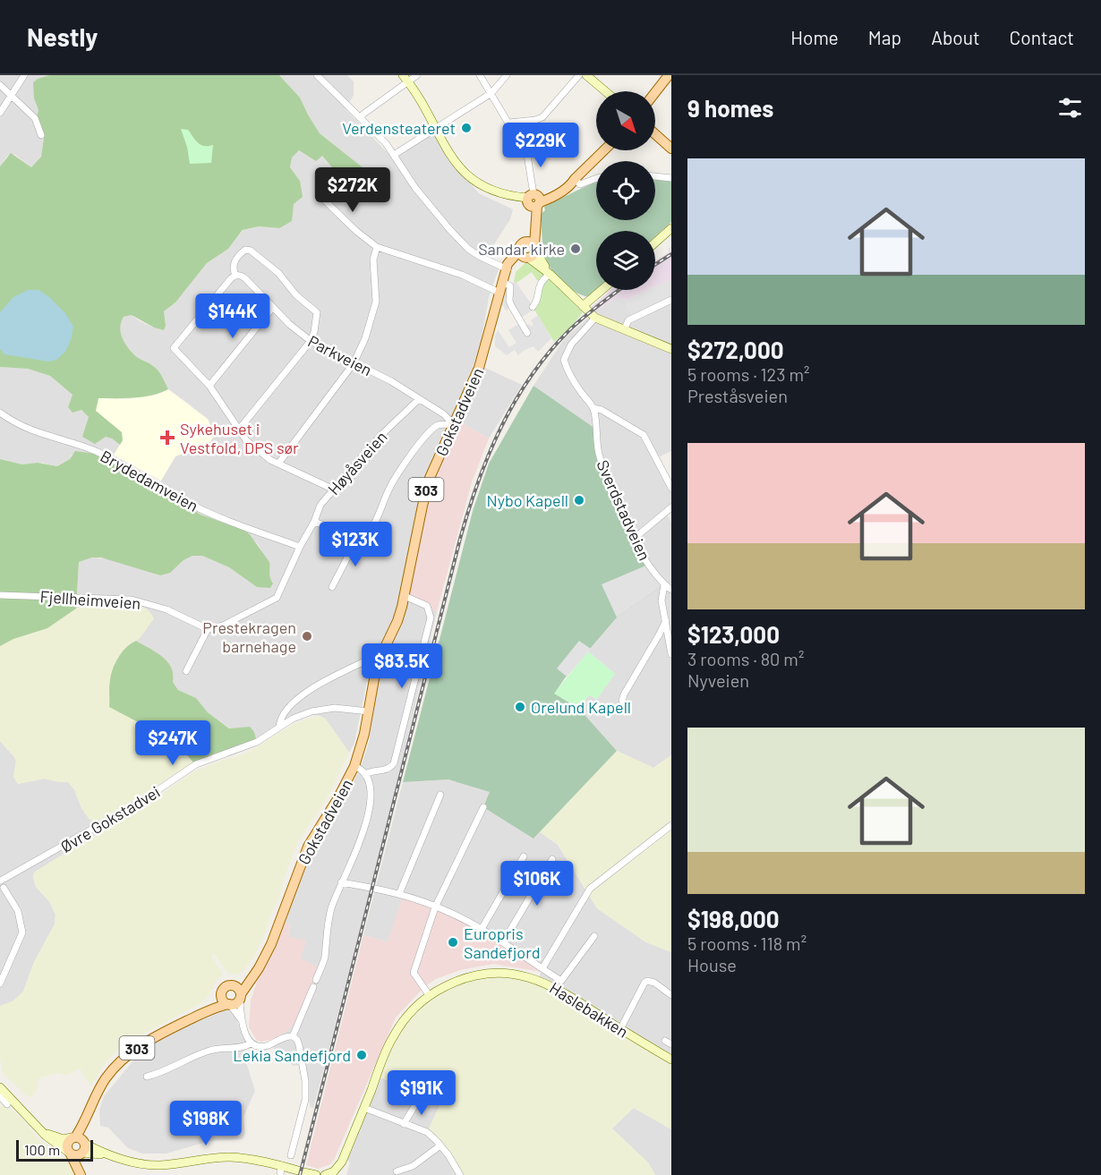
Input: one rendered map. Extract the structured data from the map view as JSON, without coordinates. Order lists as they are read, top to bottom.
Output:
{
  "streets": {
    "main road": ["Gokstadveien", "303", "Haslebakken"],
    "street": [
      "Parkveien",
      "Høyåsveien",
      "Brydedamveien",
      "Sverdstadveien",
      "Fjellheimveien",
      "Øvre Gokstadvei"
    ]
  },
  "crossings": [
    ["Parkveien", "Gokstadveien"],
    ["Parkveien", "Høyåsveien"],
    ["Gokstadveien", "303"],
    ["Gokstadveien", "Øvre Gokstadvei"],
    ["Høyåsveien", "Brydedamveien"],
    ["Høyåsveien", "Fjellheimveien"]
  ],
  "places": {
    "other": [
      "Verdensteateret",
      "Sandar kirke",
      "Nybo Kapell",
      "Prestekragen barnehage",
      "Orelund Kapell",
      "Europris Sandefjord",
      "Lekia Sandefjord"
    ],
    "health": ["Sykehuset i Vestfold, DPS sør"]
  },
  "scale_bar": "100 m",
  "north": "bottom right",
  "page": {
    "header": "Nestly",
    "nav": [
      "Home",
      "Map",
      "About",
      "Contact"
    ],
    "heading": "9 homes",
    "price": [
      "$229K",
      "$272K",
      "$144K",
      "$123K",
      "$83.5K",
      "$247K",
      "$106K",
      "$191K",
      "$198K"
    ],
    "list": [
      {
        "name": "$272,000",
        "note": "5 rooms · 123 m² · Preståsveien"
      },
      {
        "name": "$123,000",
        "note": "3 rooms · 80 m² · Nyveien"
      },
      {
        "name": "$198,000",
        "note": "5 rooms · 118 m² · House"
      }
    ],
    "scale": "100 m"
  }
}
